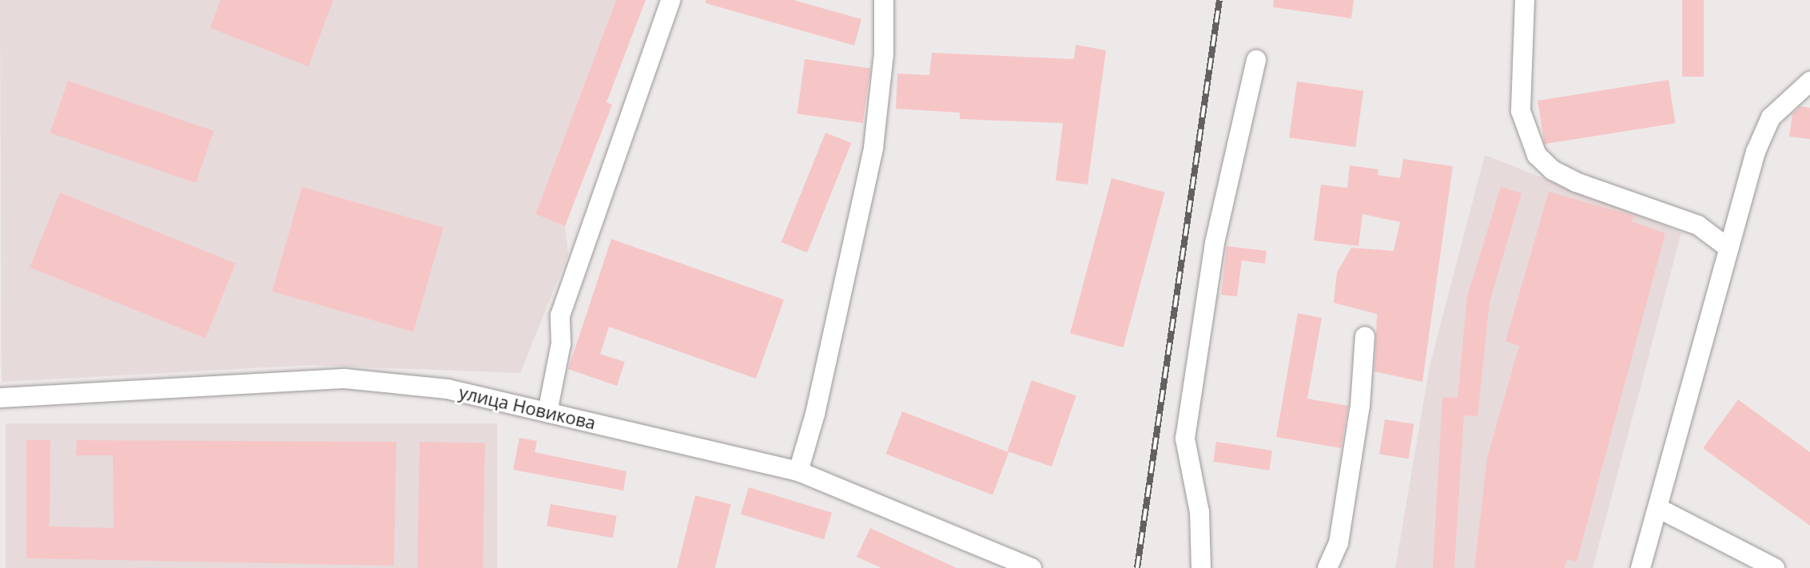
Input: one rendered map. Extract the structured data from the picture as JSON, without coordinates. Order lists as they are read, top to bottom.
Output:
{
  "streets": {
    "street": ["улица Новикова"]
  }
}
